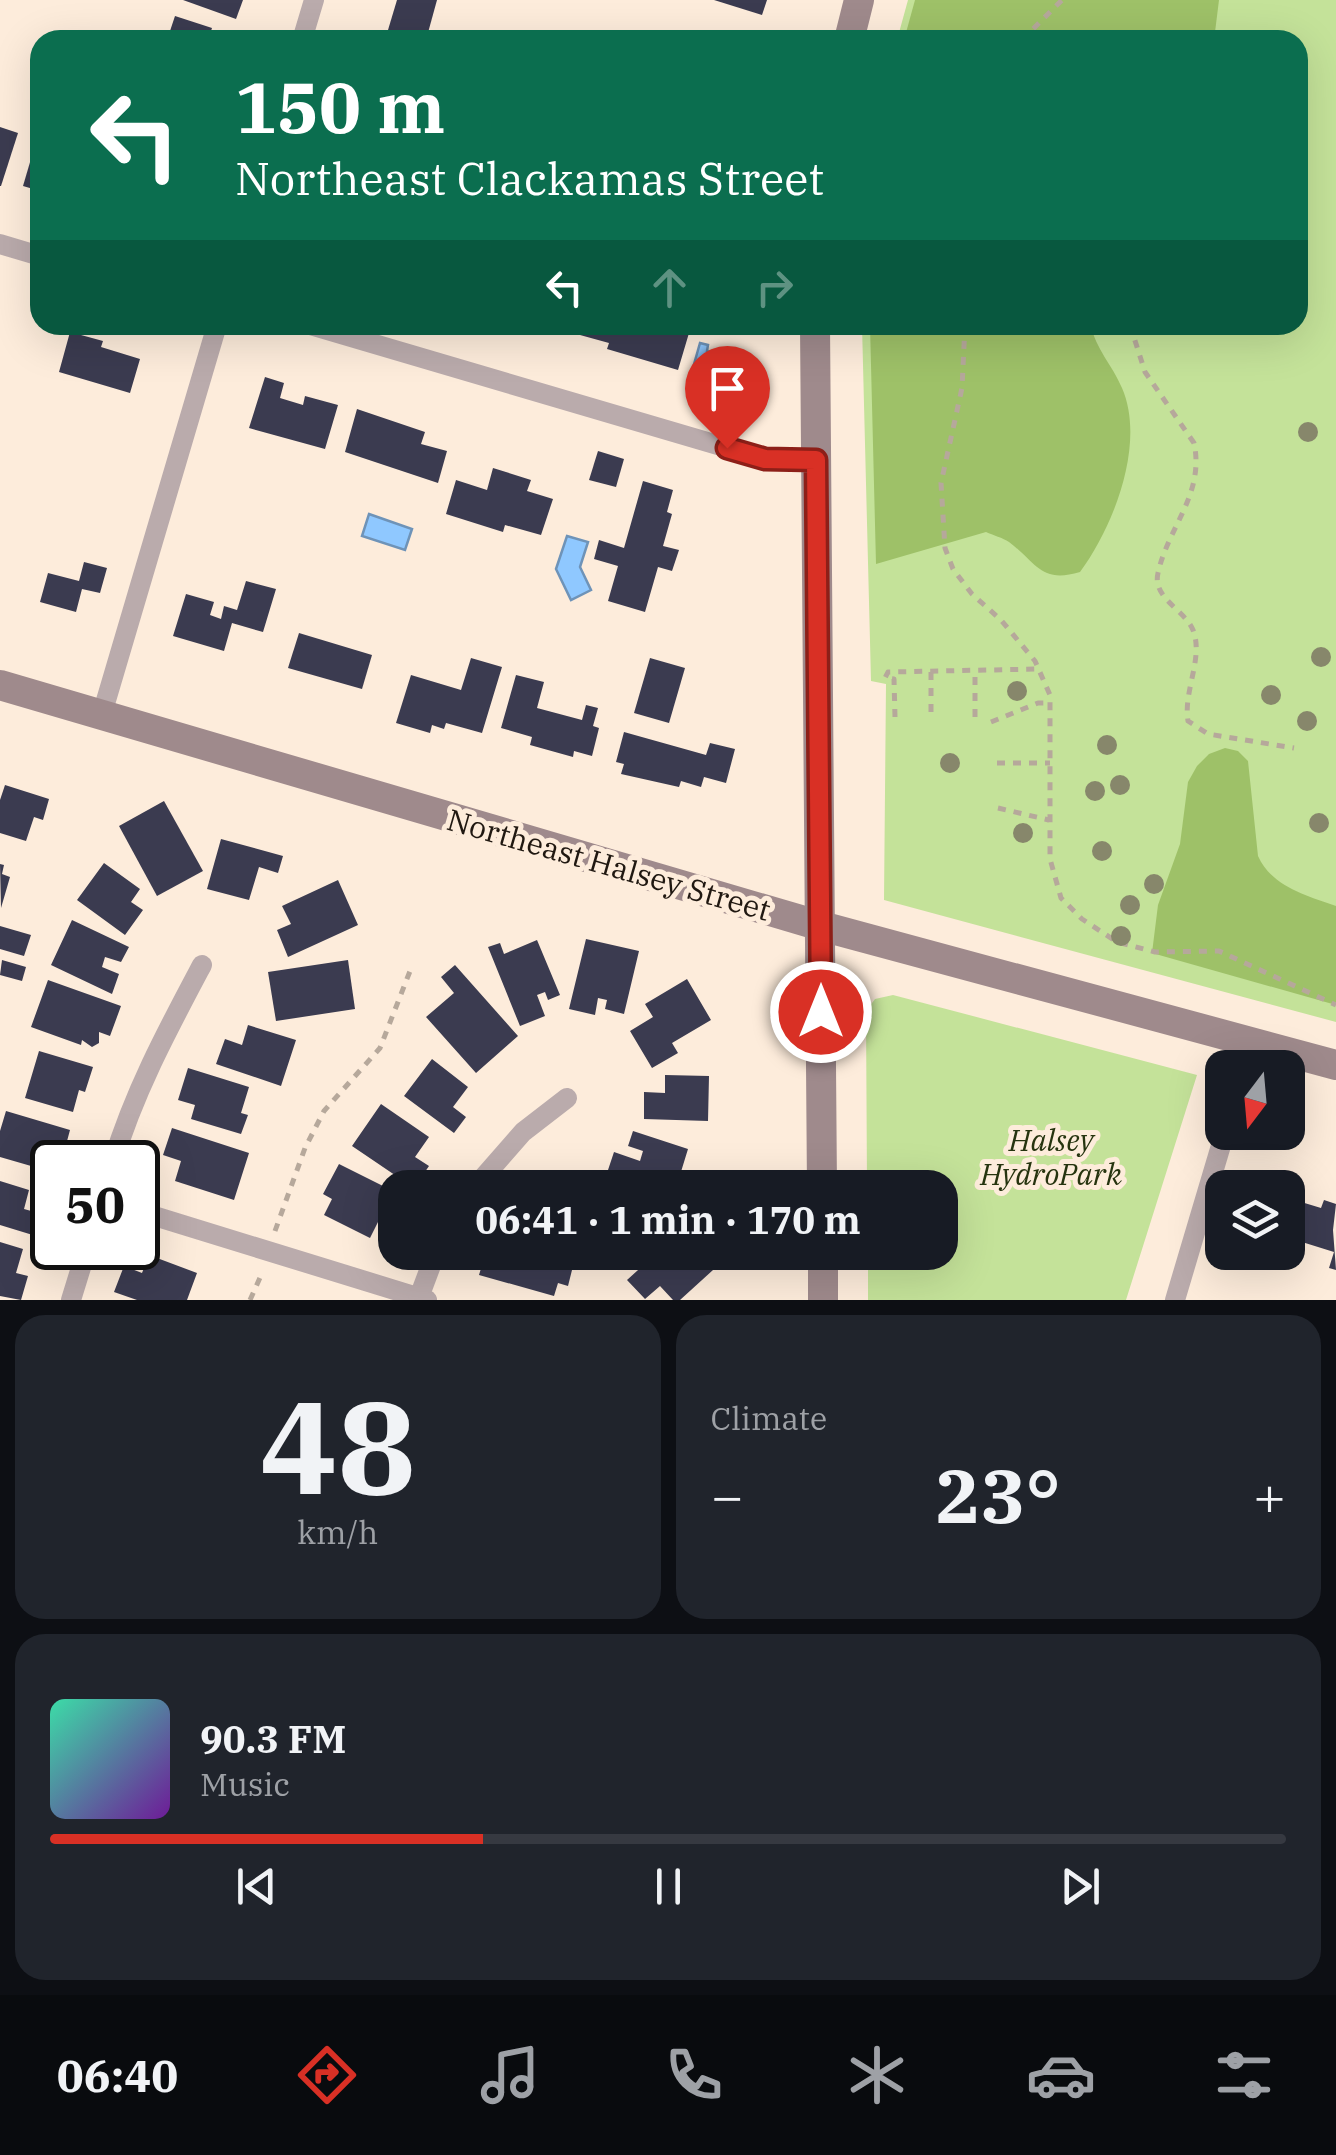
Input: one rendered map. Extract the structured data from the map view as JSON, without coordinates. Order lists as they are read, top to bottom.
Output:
{
  "streets": {
    "main road": ["Northeast Halsey Street"]
  },
  "parks": ["Halsey HydroPark"],
  "north": "bottom",
  "page": {
    "turn": ["150 m", "Northeast Clackamas Street"],
    "limit": "50",
    "trip": "06:41 · 1 min · 170 m",
    "tile": [
      ["48", "km/h"],
      "Climate"
    ],
    "heat": ["−", "23°", "+"],
    "song": ["90.3 FM", "Music"],
    "tabs": "06:40"
  }
}
